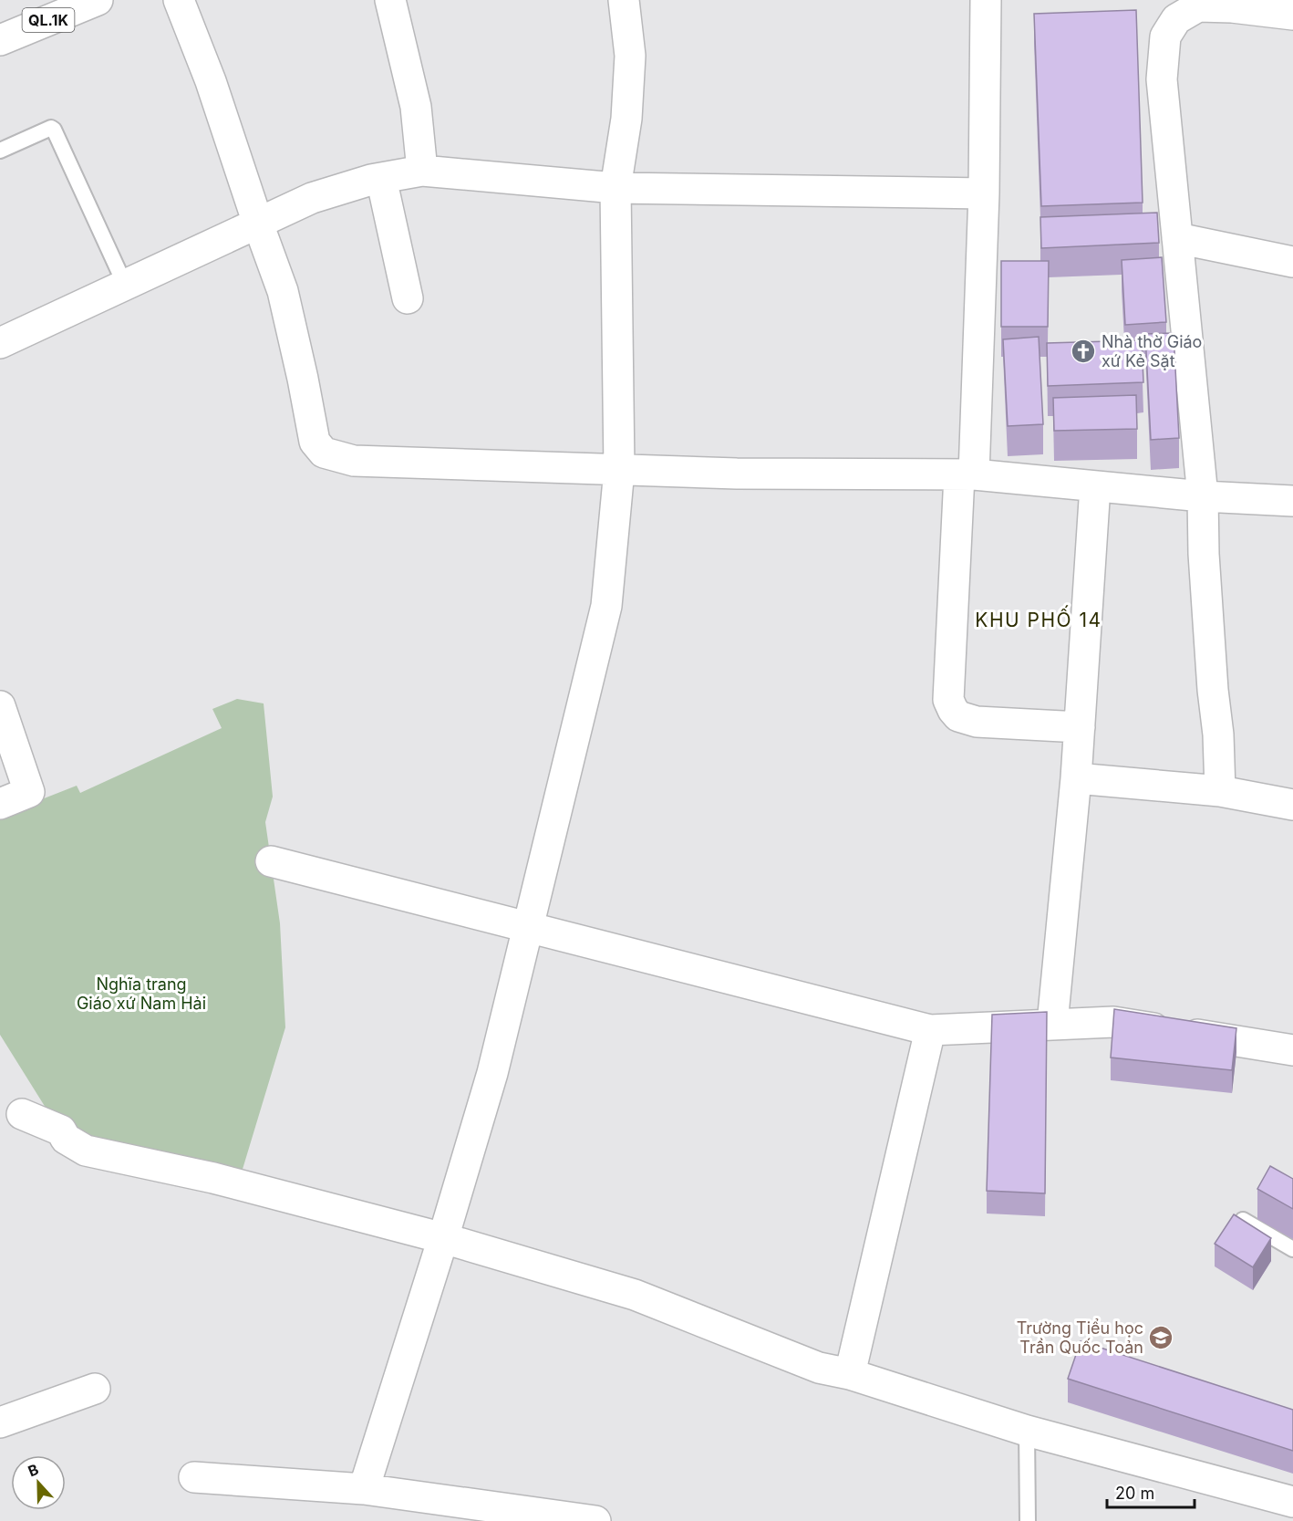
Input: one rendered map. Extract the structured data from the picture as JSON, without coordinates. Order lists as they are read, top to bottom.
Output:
{
  "streets": {
    "street": ["QL.1K"]
  },
  "districts": ["KHU PHỐ 14"],
  "parks": ["Nghĩa trang Giáo xứ Nam Hải"],
  "places": {
    "church": ["Nhà thờ Giáo xứ Kẻ Sặt"],
    "school or university": ["Trường Tiểu học Trần Quốc Toản"]
  },
  "scale_bar": "20 m",
  "north": "top"
}
